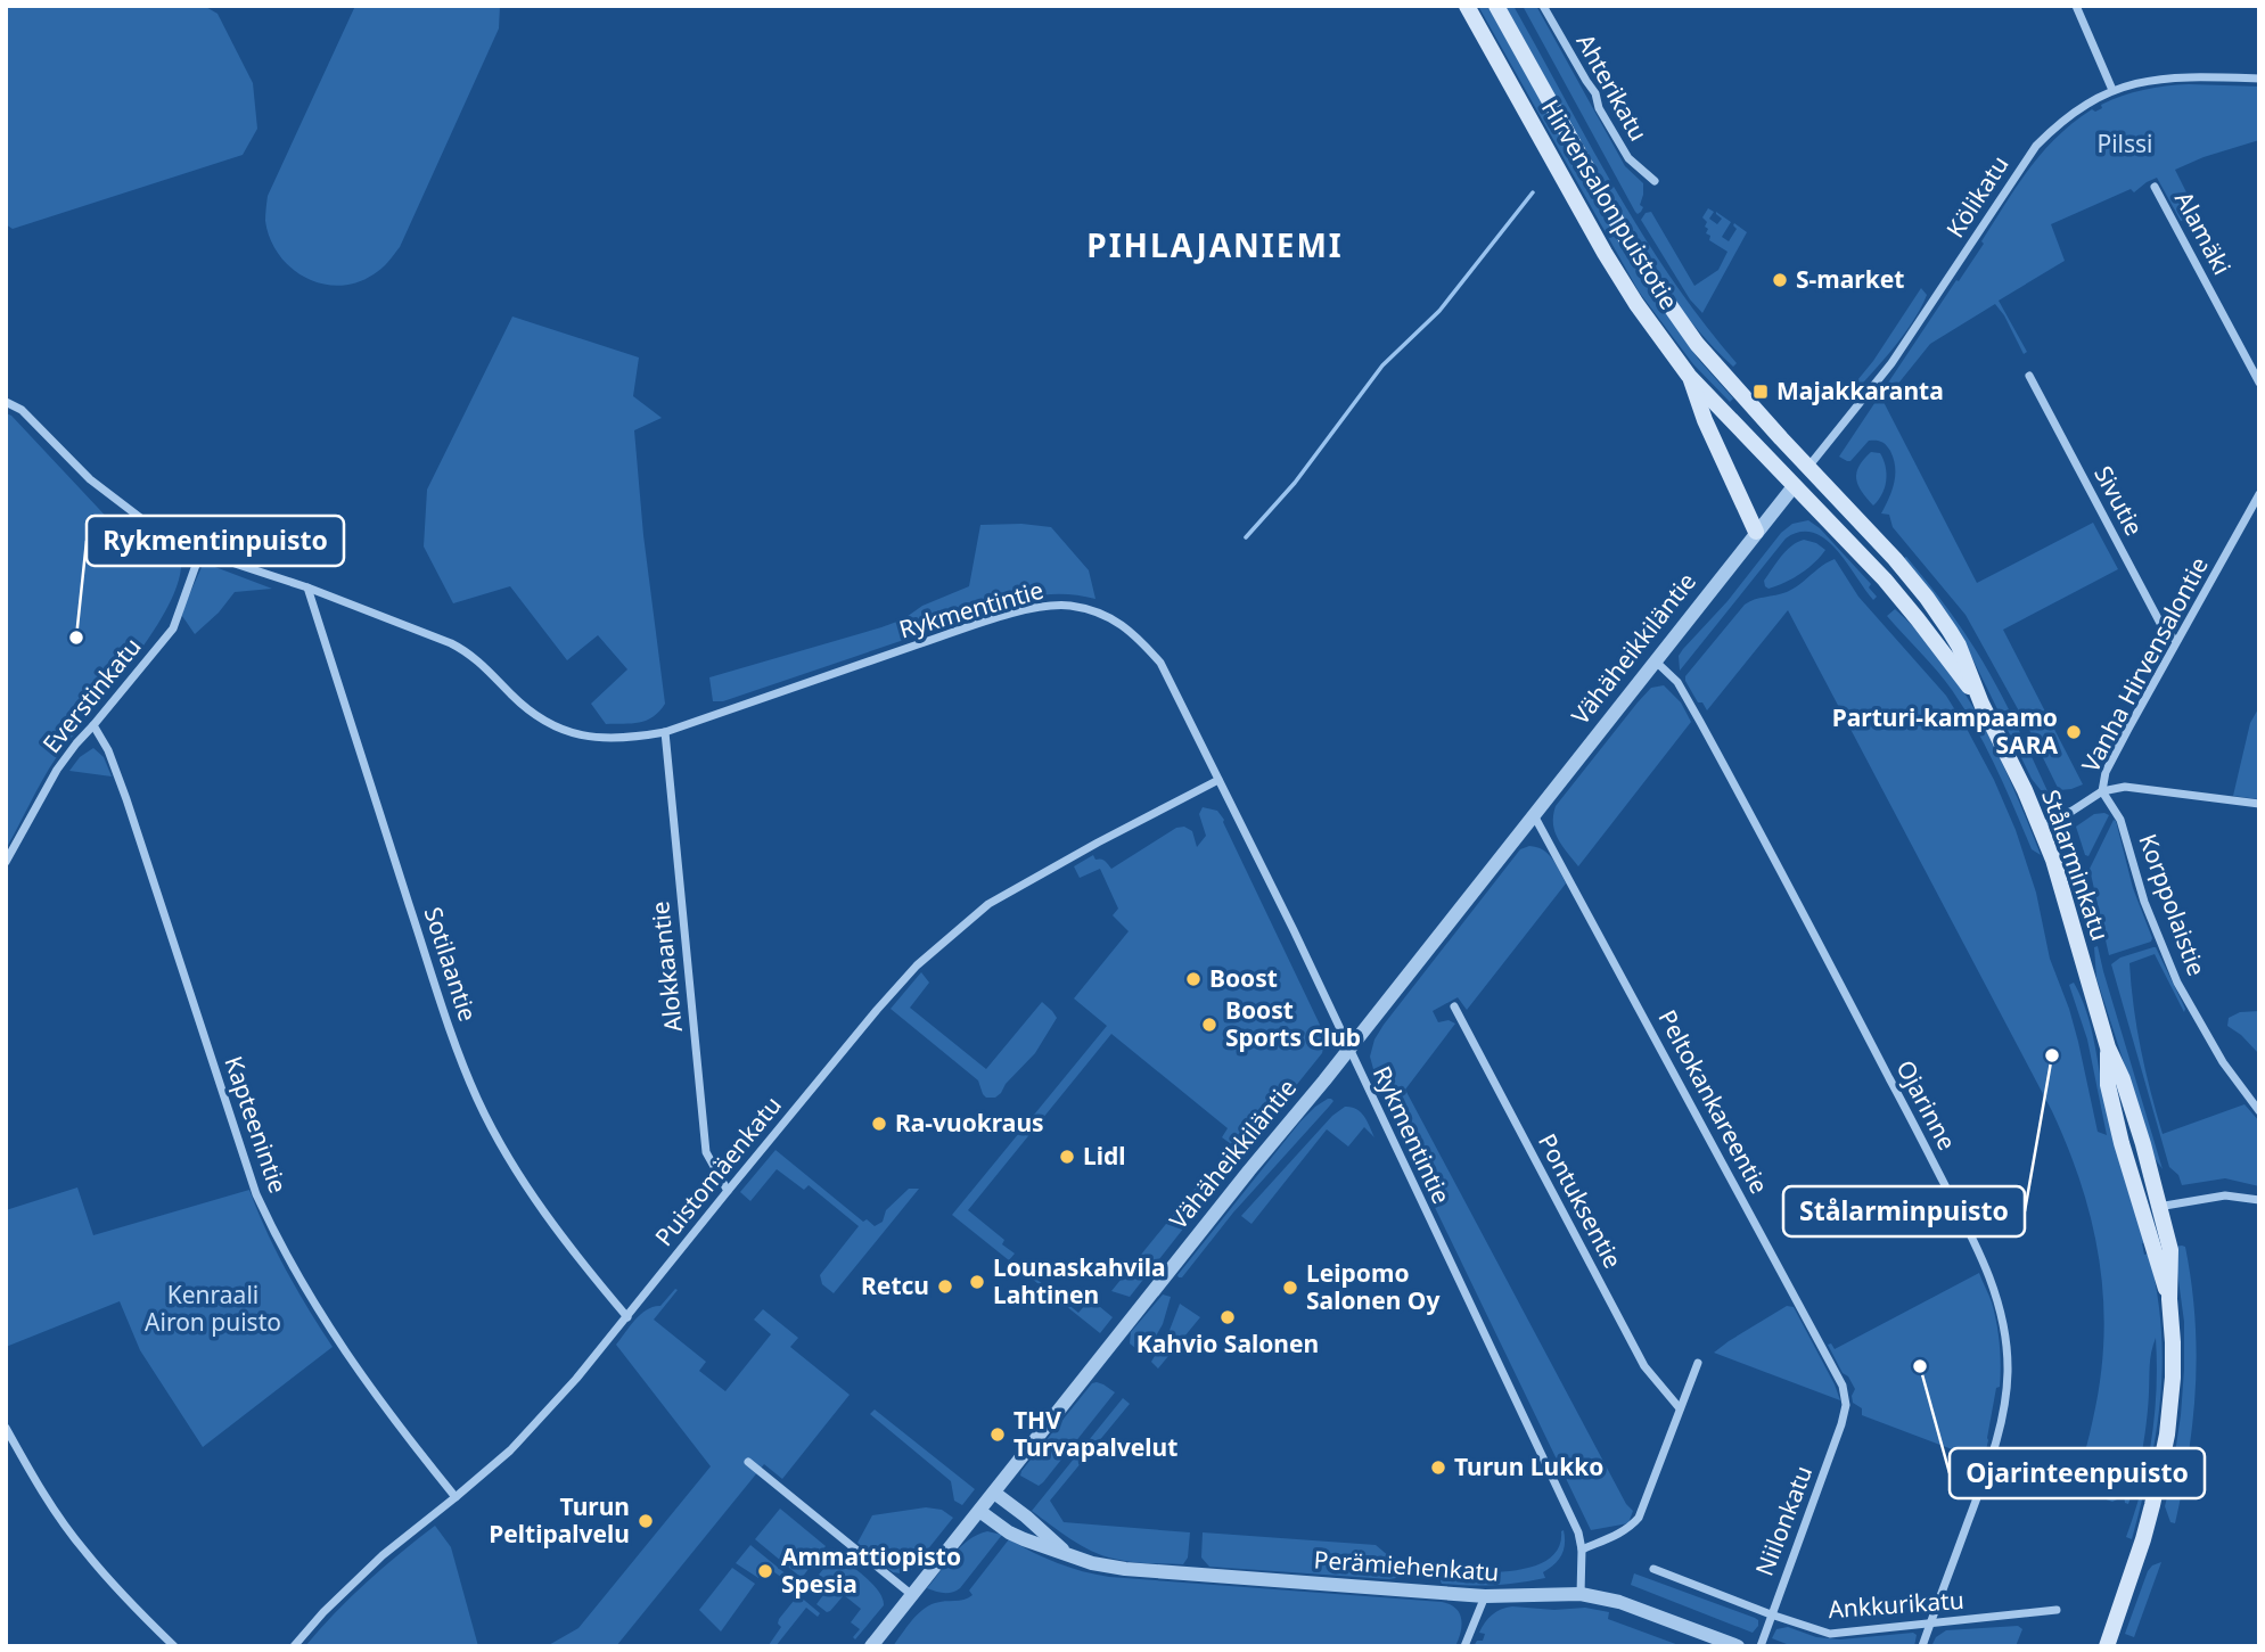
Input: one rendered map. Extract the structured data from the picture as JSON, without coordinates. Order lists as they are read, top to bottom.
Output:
{
  "streets": {
    "main road": ["Hirvensalon puistotie", "Vähäheikkiläntie", "Stålarminkatu"],
    "street": [
      "Ahterikatu",
      "Kölikatu",
      "Alamäki",
      "Sivutie",
      "Rykmentintie",
      "Vanha Hirvensalontie",
      "Everstinkatu",
      "Korppolaistie",
      "Sotilaantie",
      "Alokkaantie",
      "Peltokankareentie",
      "Ojarinne",
      "Kapteenintie",
      "Puistomäenkatu",
      "Pontuksentie",
      "Niilonkatu",
      "Perämiehenkatu",
      "Ankkurikatu"
    ]
  },
  "crossings": [
    ["Kölikatu", "Hirvensalon puistotie"],
    ["Kölikatu", "Vähäheikkiläntie"],
    ["Kölikatu", "Stålarminkatu"],
    ["Hirvensalon puistotie", "Vähäheikkiläntie"],
    ["Hirvensalon puistotie", "Stålarminkatu"],
    ["Sivutie", "Vanha Hirvensalontie"],
    ["Rykmentintie", "Vähäheikkiläntie"],
    ["Rykmentintie", "Everstinkatu"],
    ["Rykmentintie", "Sotilaantie"],
    ["Rykmentintie", "Alokkaantie"],
    ["Rykmentintie", "Puistomäenkatu"],
    ["Rykmentintie", "Perämiehenkatu"],
    ["Vähäheikkiläntie", "Stålarminkatu"],
    ["Vähäheikkiläntie", "Peltokankareentie"],
    ["Vähäheikkiläntie", "Ojarinne"],
    ["Vähäheikkiläntie", "Perämiehenkatu"],
    ["Vanha Hirvensalontie", "Stålarminkatu"],
    ["Vanha Hirvensalontie", "Korppolaistie"],
    ["Everstinkatu", "Kapteenintie"],
    ["Sotilaantie", "Puistomäenkatu"],
    ["Alokkaantie", "Puistomäenkatu"],
    ["Peltokankareentie", "Niilonkatu"],
    ["Ojarinne", "Ankkurikatu"],
    ["Kapteenintie", "Puistomäenkatu"],
    ["Niilonkatu", "Ankkurikatu"]
  ],
  "districts": ["PIHLAJANIEMI"],
  "parks": ["Pilssi", "Kenraali Airon puisto"],
  "places": {
    "other": [
      "S-market",
      "Rykmentinpuisto",
      "Parturi-kampaamo SARA",
      "Boost",
      "Boost Sports Club",
      "Stålarminpuisto",
      "Ra-vuokraus",
      "Lidl",
      "Lounaskahvila Lahtinen",
      "Retcu",
      "Leipomo Salonen Oy",
      "Kahvio Salonen",
      "Ojarinteenpuisto",
      "THV Turvapalvelut",
      "Turun Lukko",
      "Turun Peltipalvelu",
      "Ammattiopisto Spesia"
    ],
    "transit": ["Majakkaranta"]
  }
}
